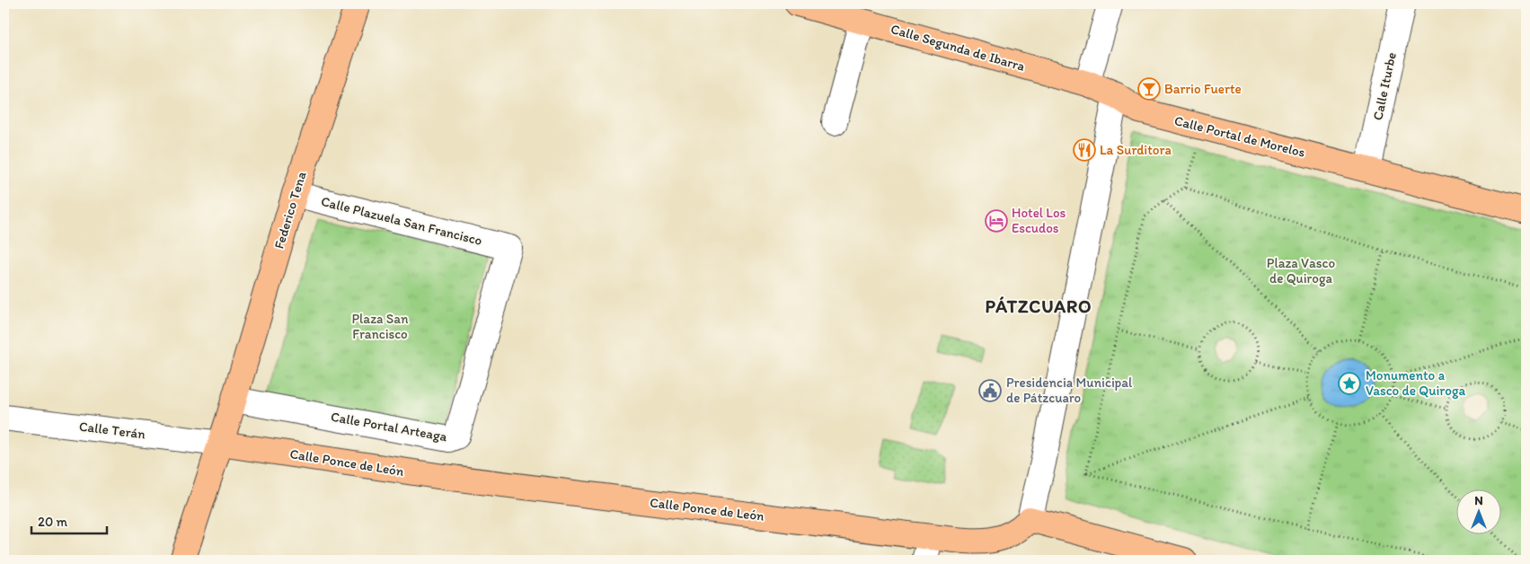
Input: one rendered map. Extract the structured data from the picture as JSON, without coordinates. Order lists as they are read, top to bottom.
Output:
{
  "streets": {
    "main road": [
      "Calle Segunda de Ibarra",
      "Calle Portal de Morelos",
      "Federico Tena",
      "Calle Ponce de León"
    ],
    "street": [
      "Calle Iturbe",
      "Calle Plazuela San Francisco",
      "Calle Portal Arteaga",
      "Calle Terán"
    ]
  },
  "crossings": [
    ["Calle Segunda de Ibarra", "Calle Portal de Morelos"],
    ["Calle Iturbe", "Calle Portal de Morelos"],
    ["Federico Tena", "Calle Plazuela San Francisco"],
    ["Federico Tena", "Calle Portal Arteaga"],
    ["Federico Tena", "Calle Terán"],
    ["Federico Tena", "Calle Ponce de León"],
    ["Calle Plazuela San Francisco", "Calle Portal Arteaga"],
    ["Calle Terán", "Calle Ponce de León"]
  ],
  "districts": ["PÁTZCUARO"],
  "parks": ["Plaza Vasco de Quiroga", "Plaza San Francisco"],
  "places": {
    "bar": ["Barrio Fuerte"],
    "restaurant": ["La Surditora"],
    "hotel": ["Hotel Los Escudos"],
    "place": ["Monumento a Vasco de Quiroga"],
    "public building": ["Presidencia Municipal de Pátzcuaro"]
  },
  "scale_bar": "20 m",
  "north": "top"
}
